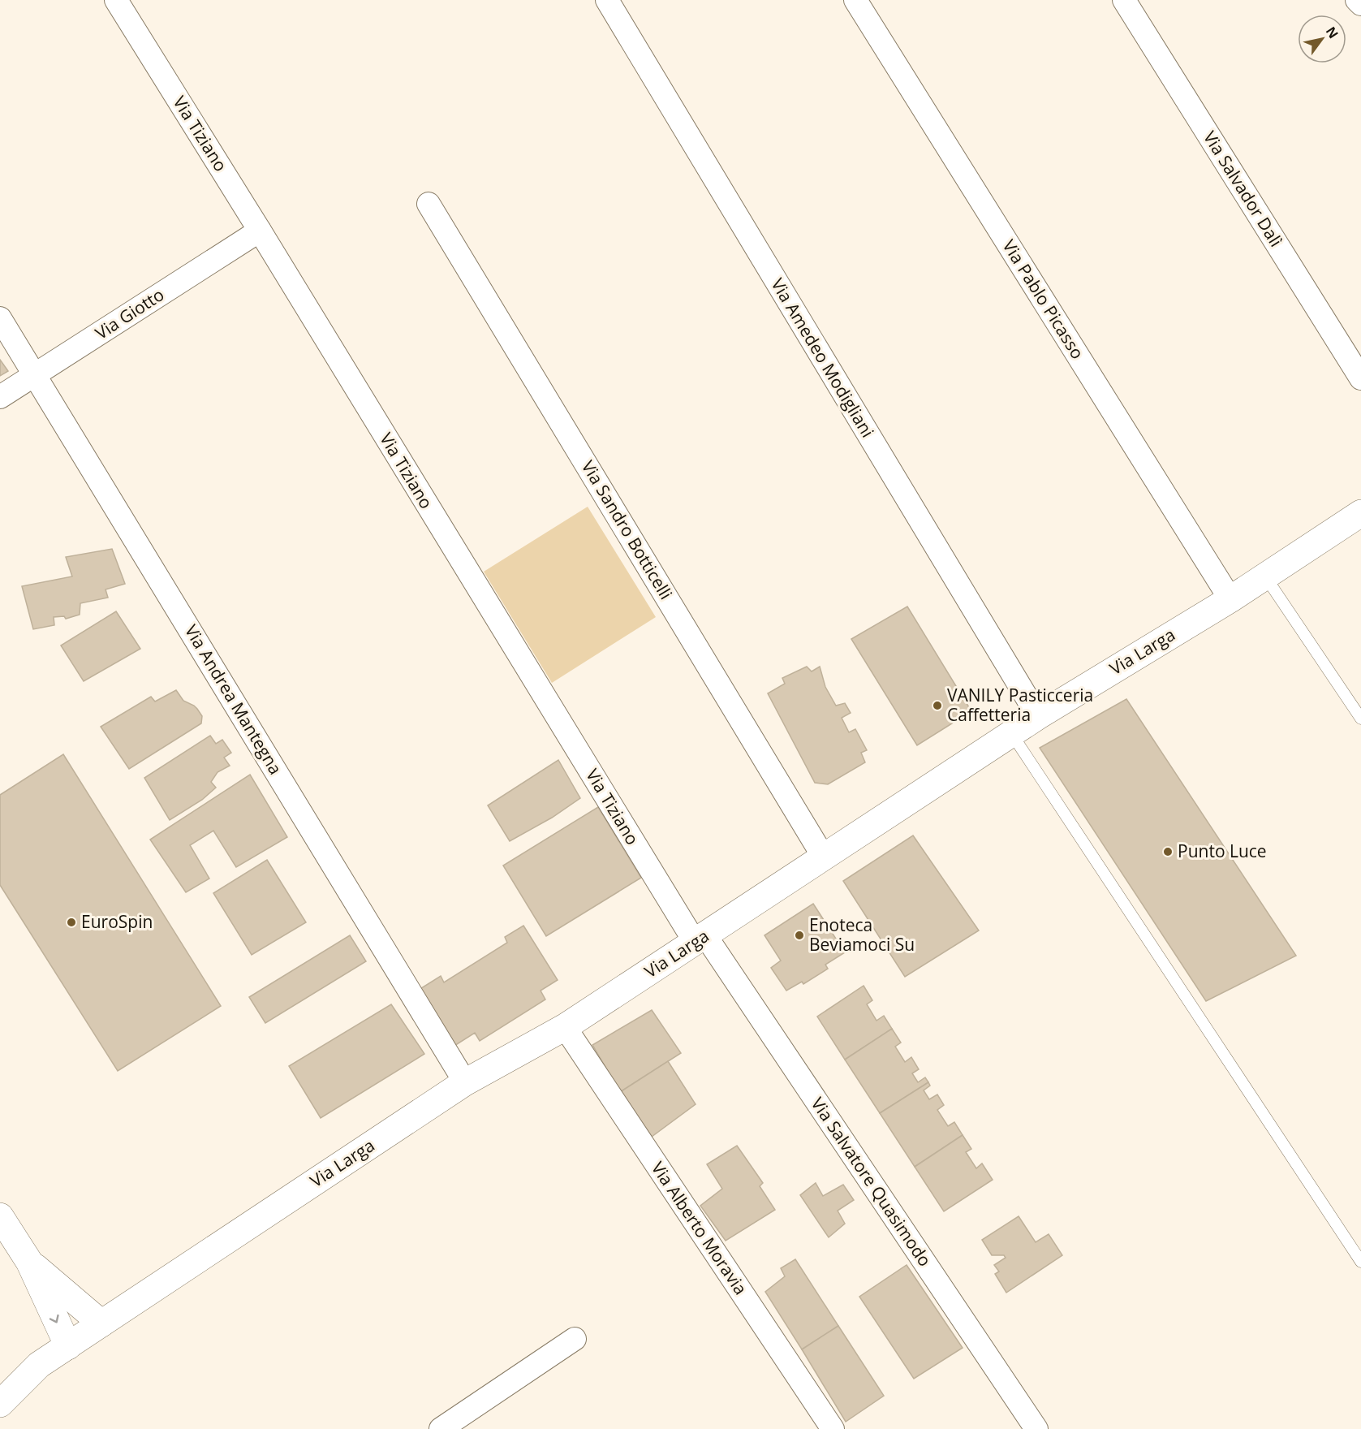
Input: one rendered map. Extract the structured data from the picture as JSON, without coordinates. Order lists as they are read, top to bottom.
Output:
{
  "streets": {
    "street": [
      "Via Tiziano",
      "Via Salvador Dalì",
      "Via Pablo Picasso",
      "Via Giotto",
      "Via Amedeo Modigliani",
      "Via Sandro Botticelli",
      "Via Larga",
      "Via Andrea Mantegna",
      "Via Salvatore Quasimodo",
      "Via Alberto Moravia"
    ]
  },
  "crossings": [
    ["Via Tiziano", "Via Giotto"],
    ["Via Tiziano", "Via Larga"],
    ["Via Tiziano", "Via Salvatore Quasimodo"],
    ["Via Pablo Picasso", "Via Larga"],
    ["Via Giotto", "Via Andrea Mantegna"],
    ["Via Amedeo Modigliani", "Via Larga"],
    ["Via Sandro Botticelli", "Via Larga"],
    ["Via Larga", "Via Andrea Mantegna"],
    ["Via Larga", "Via Salvatore Quasimodo"],
    ["Via Larga", "Via Alberto Moravia"]
  ],
  "places": [
    "VANILY Pasticceria Caffetteria",
    "Punto Luce",
    "EuroSpin",
    "Enoteca Beviamoci Su"
  ],
  "north": "top right"
}
